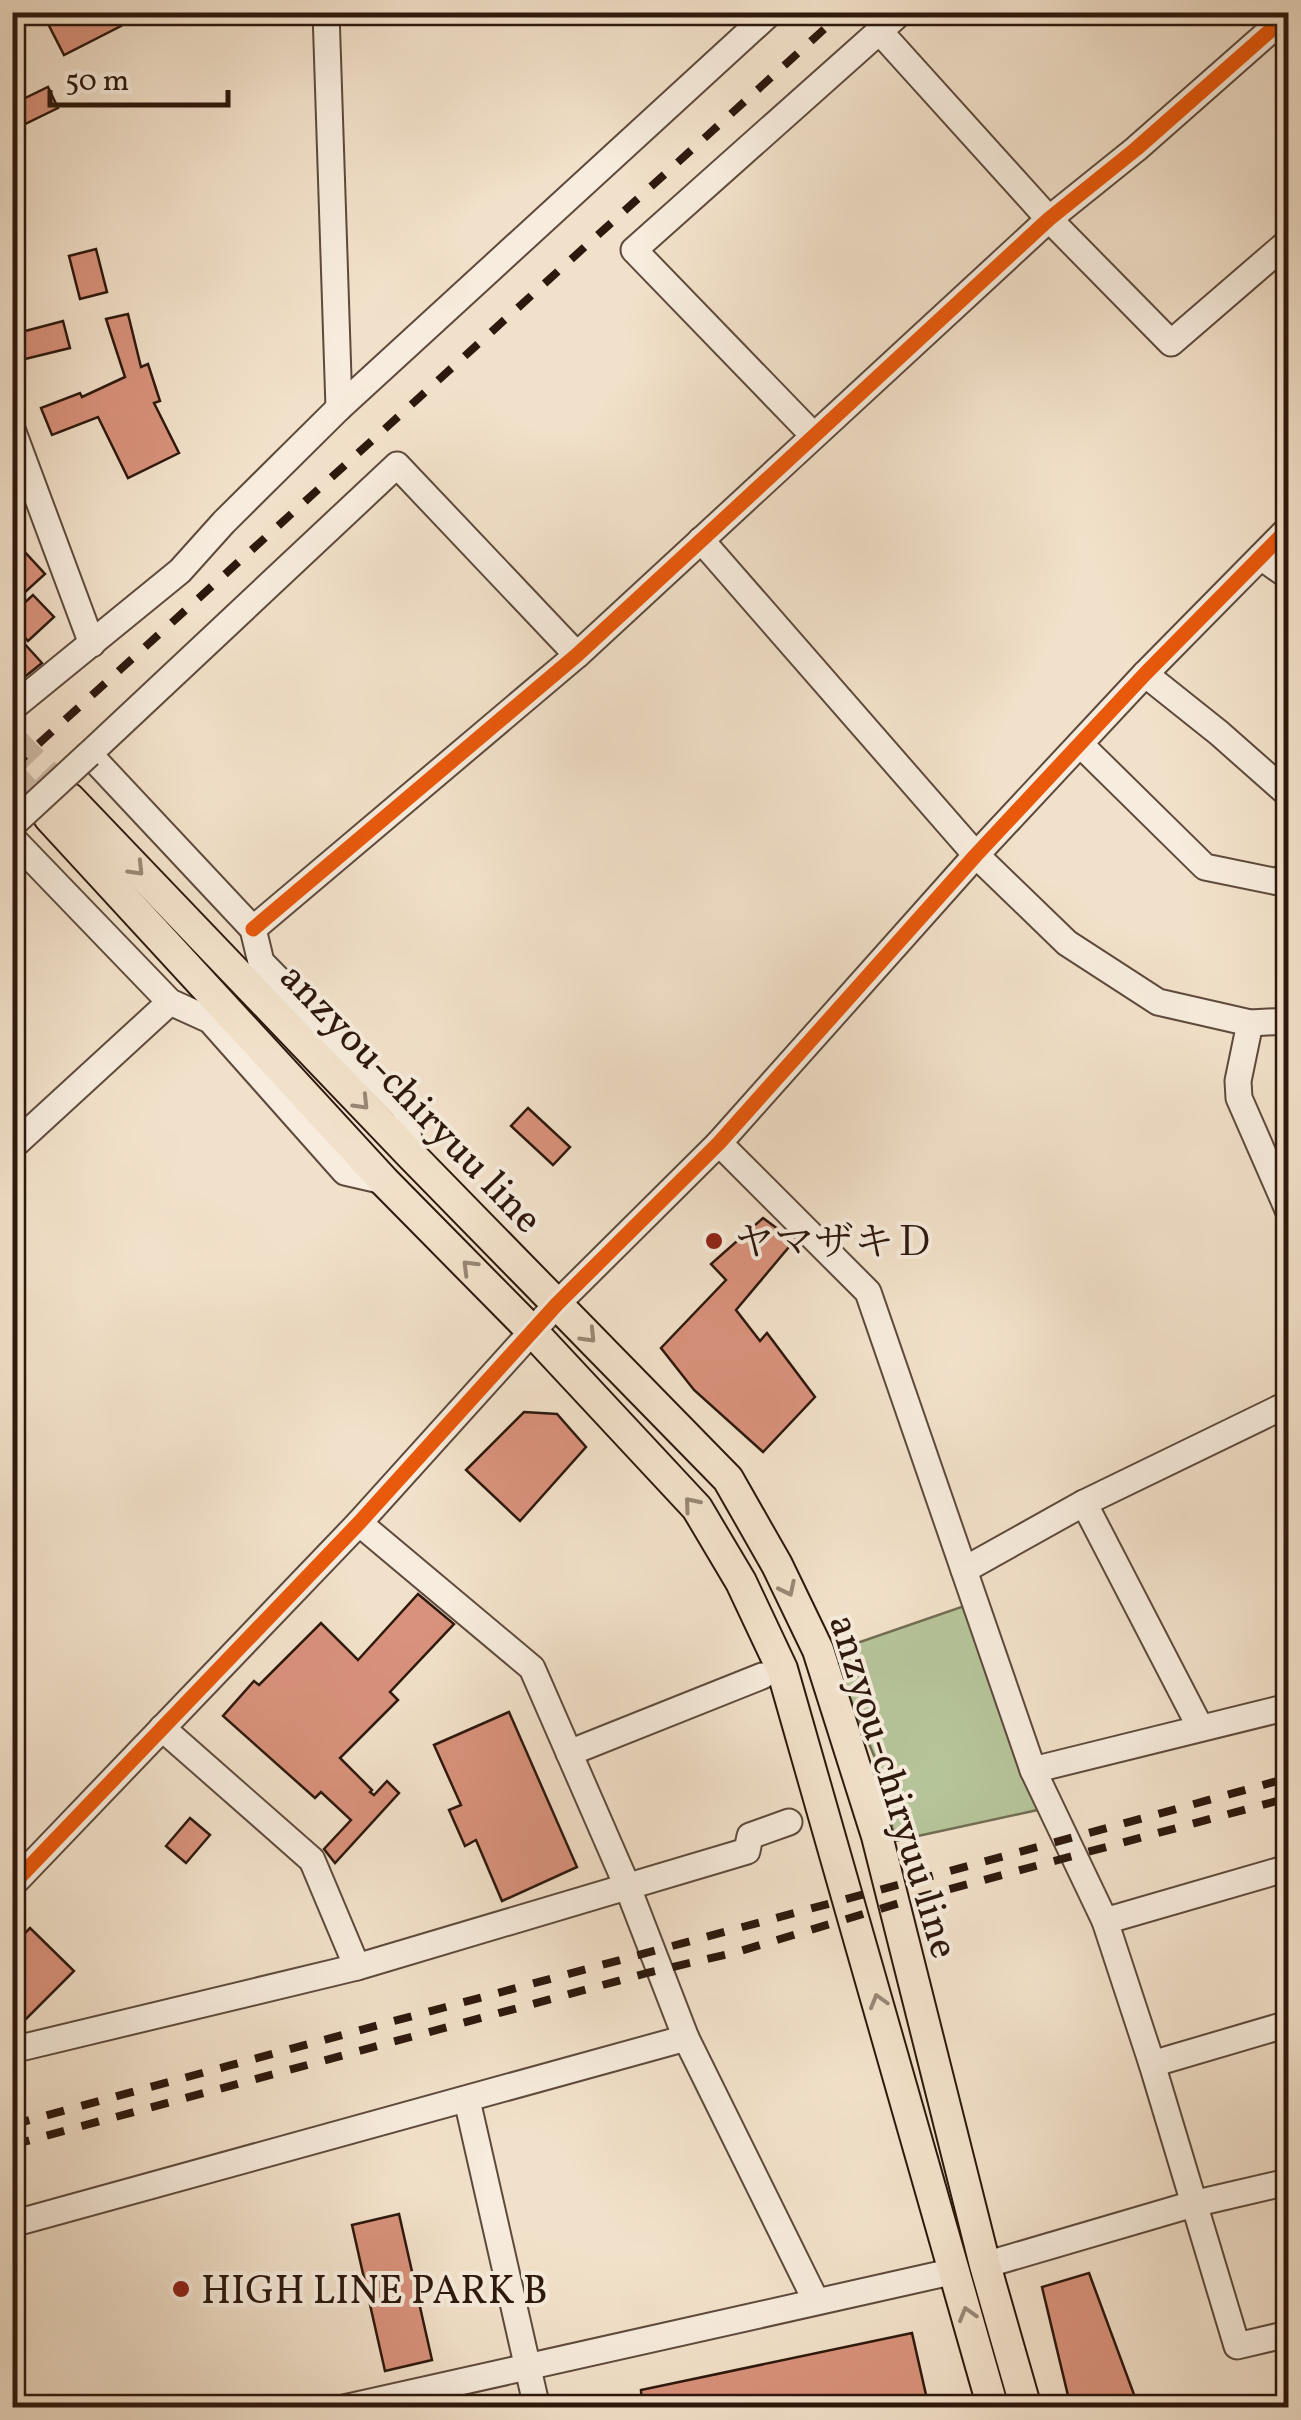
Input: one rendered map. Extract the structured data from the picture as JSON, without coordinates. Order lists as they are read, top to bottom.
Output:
{
  "streets": {
    "main road": ["anzyou-chiryuu line"]
  },
  "places": ["ヤマザキＤ", "HIGH LINE PARK B"],
  "scale_bar": "50 m"
}
